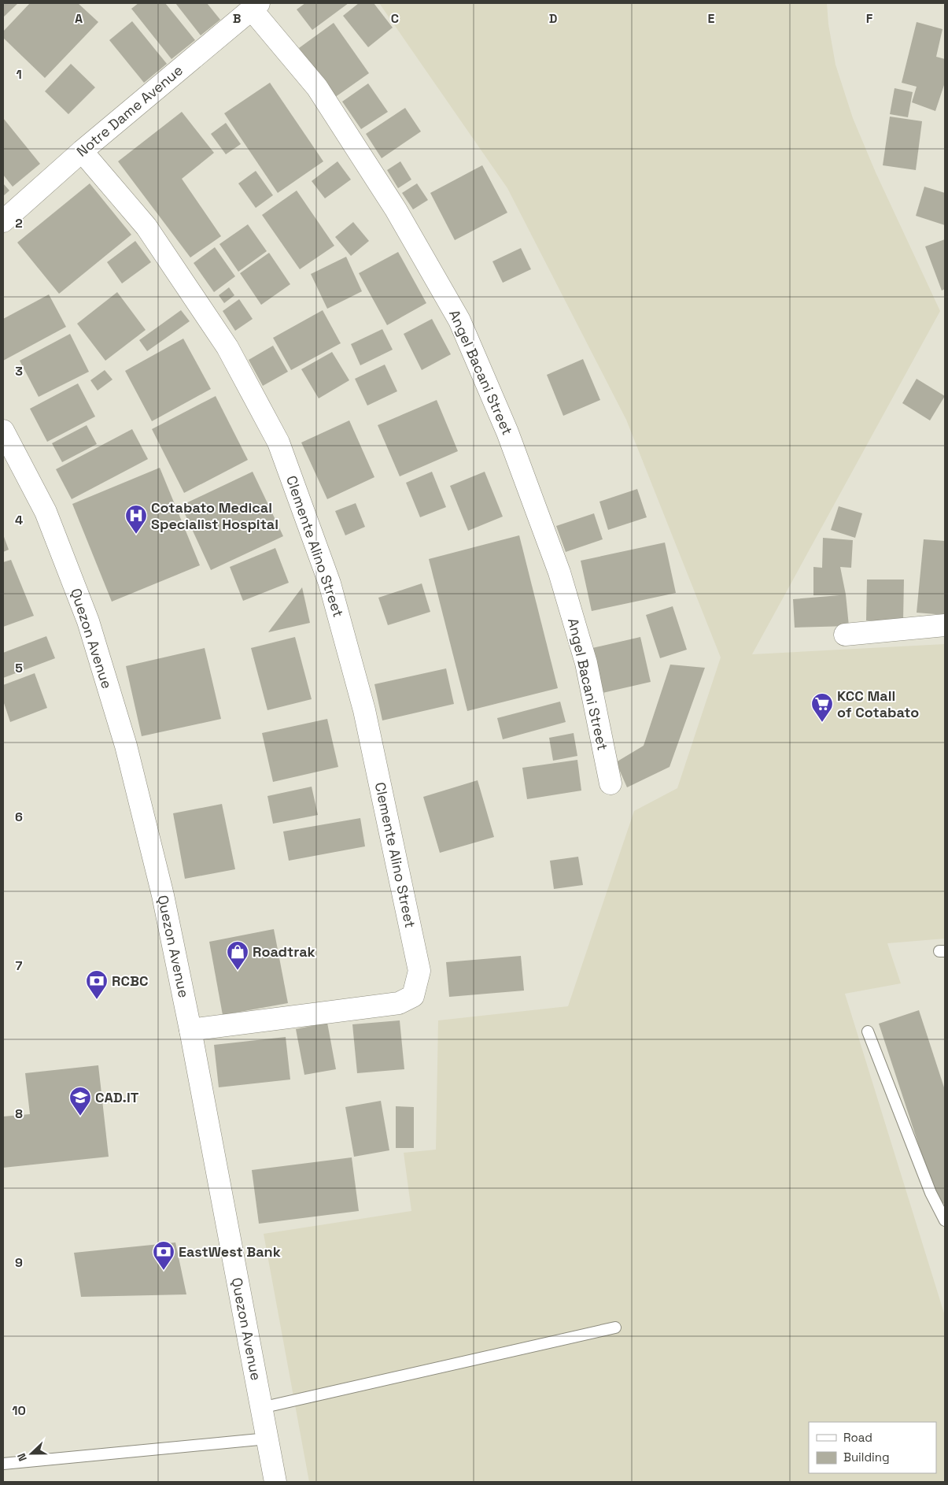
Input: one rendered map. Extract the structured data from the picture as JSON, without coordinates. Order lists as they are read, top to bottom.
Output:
{
  "streets": {
    "street": [
      "Notre Dame Avenue",
      "Angel Bacani Street",
      "Clemente Alino Street",
      "Quezon Avenue"
    ]
  },
  "crossings": [
    ["Notre Dame Avenue", "Angel Bacani Street"],
    ["Notre Dame Avenue", "Clemente Alino Street"],
    ["Clemente Alino Street", "Quezon Avenue"]
  ],
  "places": {
    "hospital": ["Cotabato Medical Specialist Hospital"],
    "supermarket": ["KCC Mall of Cotabato"],
    "shop": ["Roadtrak"],
    "bank": ["RCBC", "EastWest Bank"],
    "school or university": ["CAD.IT"]
  },
  "legend": ["Road", "Building"],
  "north": "left",
  "grid": {
    "columns": [
      "A",
      "B",
      "C",
      "D",
      "E",
      "F"
    ],
    "rows": [
      "1",
      "2",
      "3",
      "4",
      "5",
      "6",
      "7",
      "8",
      "9",
      "10"
    ]
  }
}
